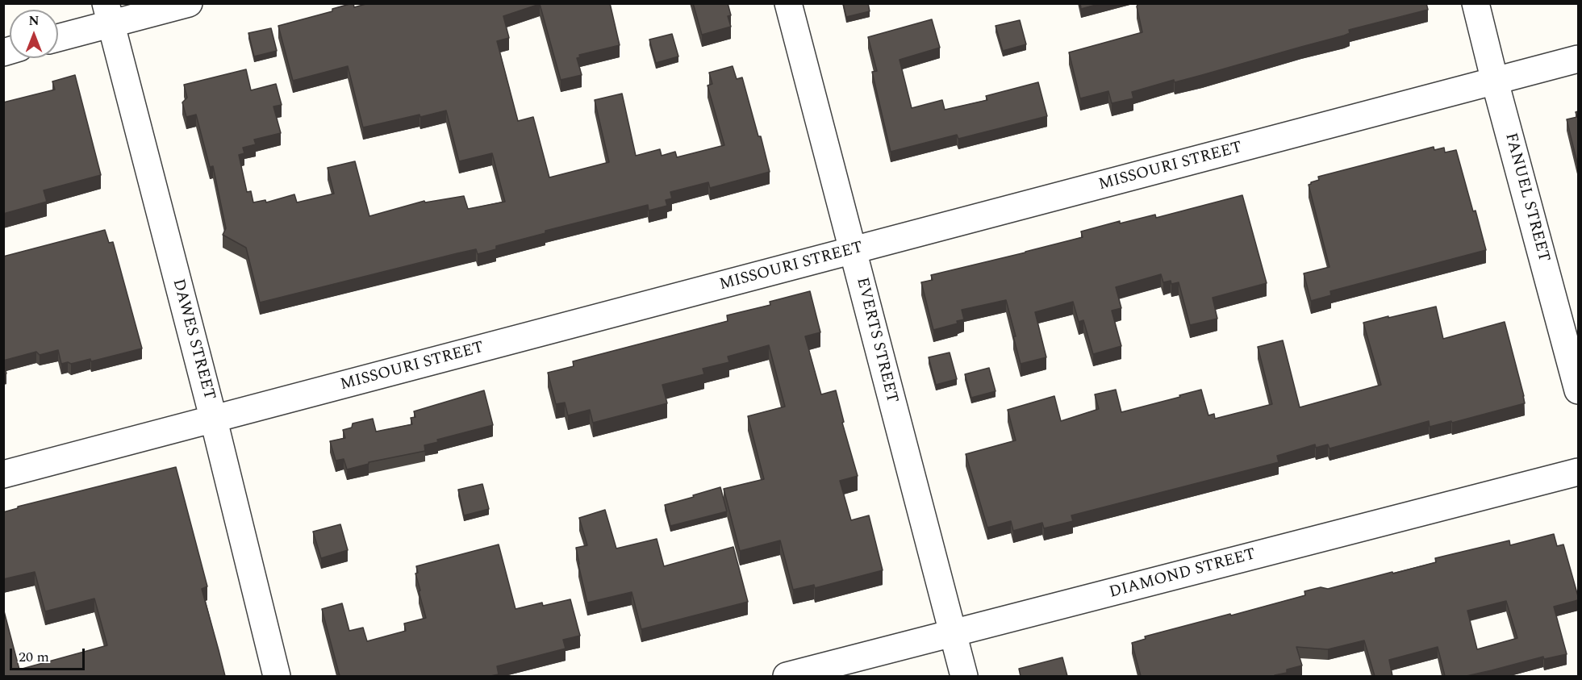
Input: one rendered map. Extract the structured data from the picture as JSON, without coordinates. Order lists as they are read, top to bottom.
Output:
{
  "streets": {
    "street": [
      "MISSOURI STREET",
      "FANUEL STREET",
      "DAWES STREET",
      "EVERTS STREET",
      "DIAMOND STREET"
    ]
  },
  "crossings": [
    ["MISSOURI STREET", "FANUEL STREET"],
    ["MISSOURI STREET", "DAWES STREET"],
    ["MISSOURI STREET", "EVERTS STREET"],
    ["EVERTS STREET", "DIAMOND STREET"]
  ],
  "scale_bar": "20 m",
  "north": "top"
}
